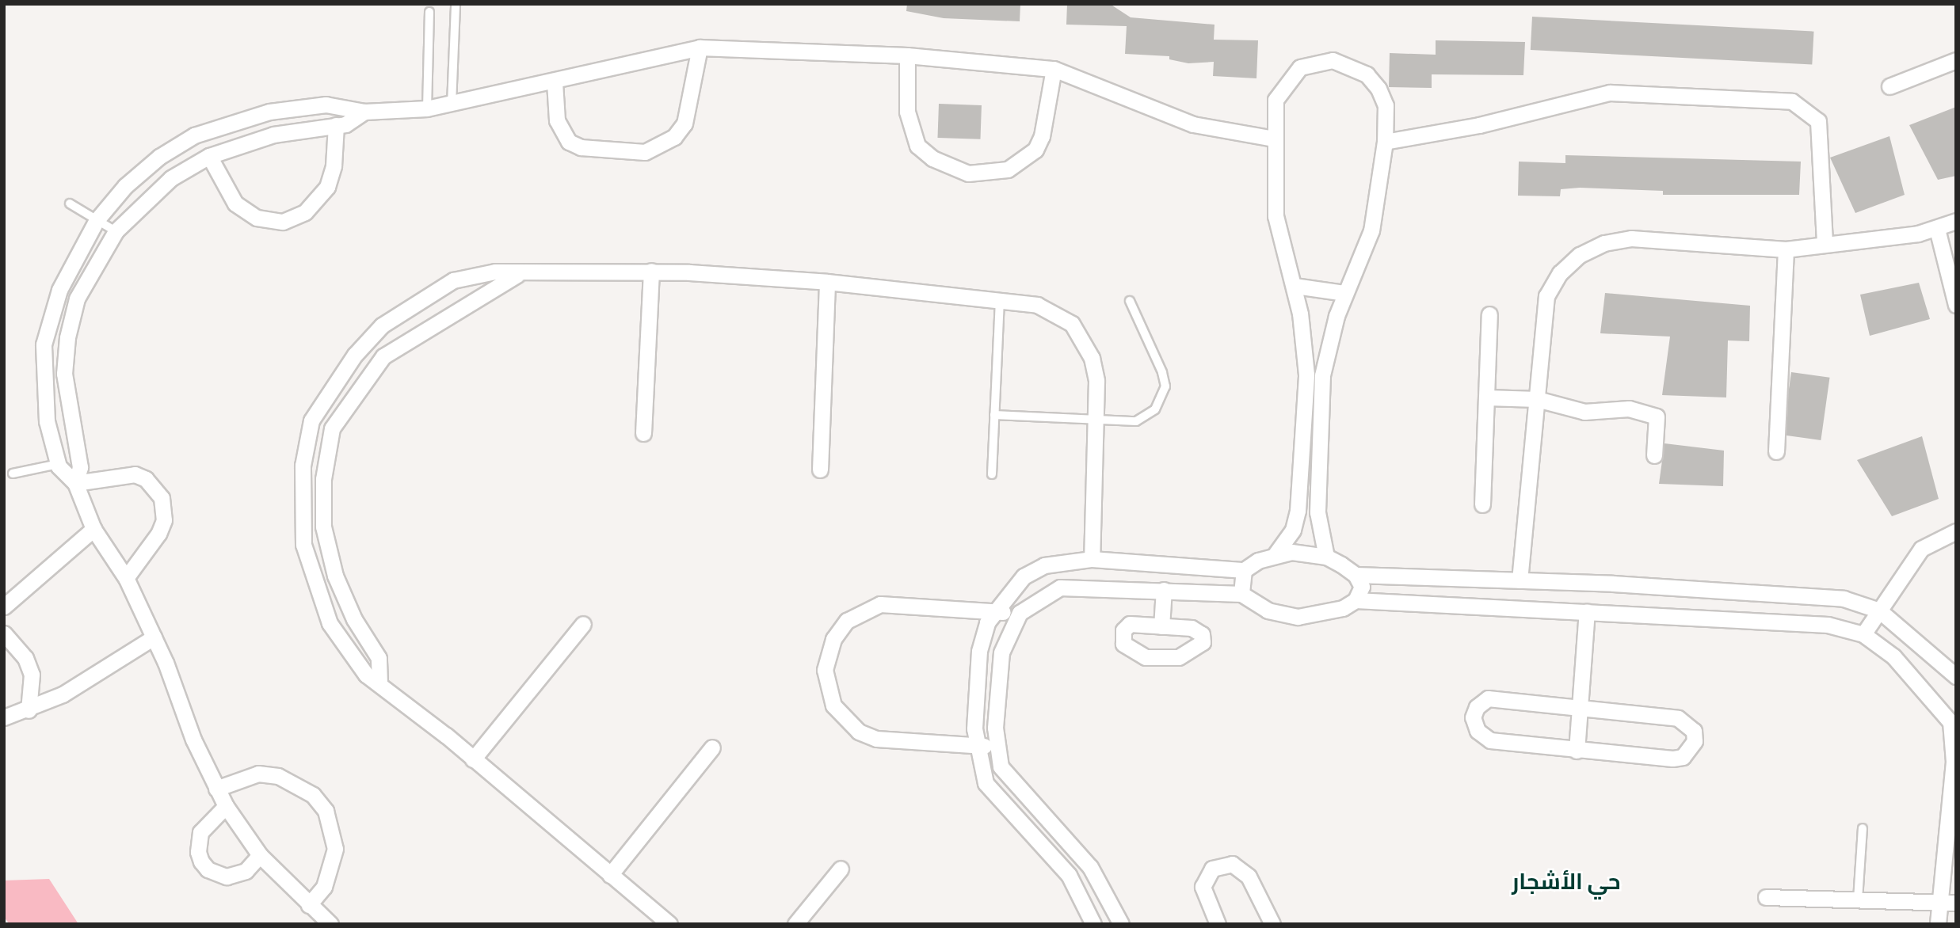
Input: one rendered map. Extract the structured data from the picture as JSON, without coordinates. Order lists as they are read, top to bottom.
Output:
{
  "districts": ["حي الأشجار"]
}
